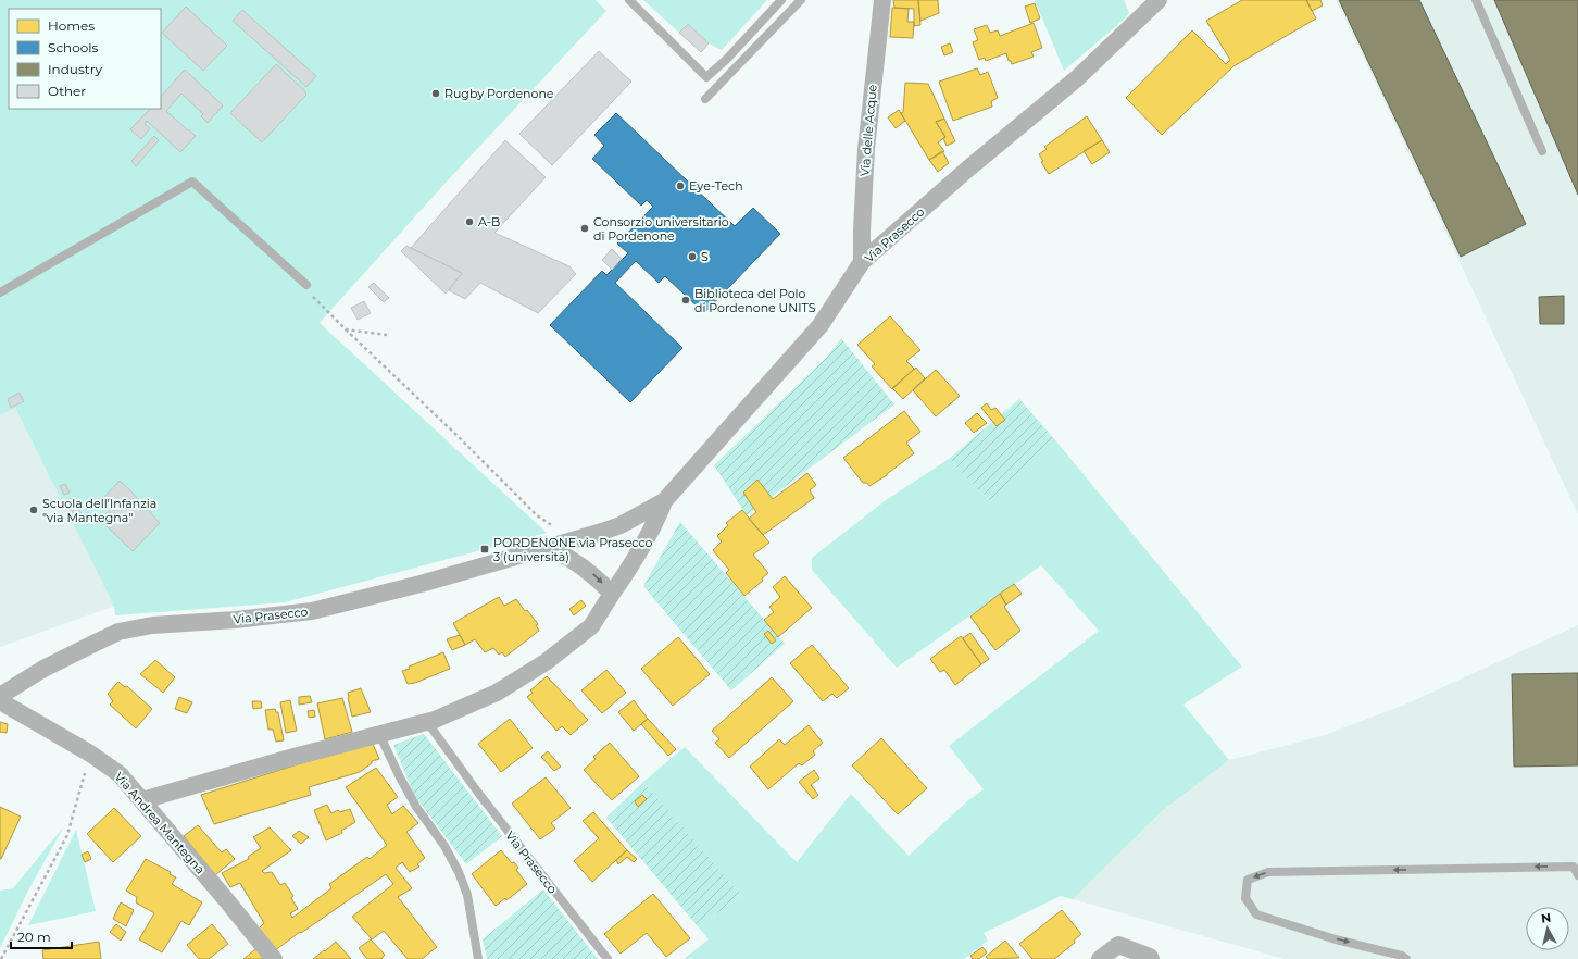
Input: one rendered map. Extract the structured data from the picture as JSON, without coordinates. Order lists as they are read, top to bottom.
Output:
{
  "streets": {
    "street": ["Via delle Acque", "Via Prasecco", "Via Andrea Mantegna"]
  },
  "crossings": [
    ["Via delle Acque", "Via Prasecco"],
    ["Via Prasecco", "Via Andrea Mantegna"]
  ],
  "places": {
    "other": [
      "Rugby Pordenone",
      "Eye-Tech",
      "A-B",
      "Consorzio universitario di Pordenone",
      "S",
      "Biblioteca del Polo di Pordenone UNITS",
      "Scuola dell’Infanzia \"via Mantegna\""
    ],
    "transit": ["PORDENONE via Prasecco 3 (università)"]
  },
  "legend": [
    "Homes",
    "Schools",
    "Industry",
    "Other"
  ],
  "scale_bar": "20 m",
  "north": "top"
}
